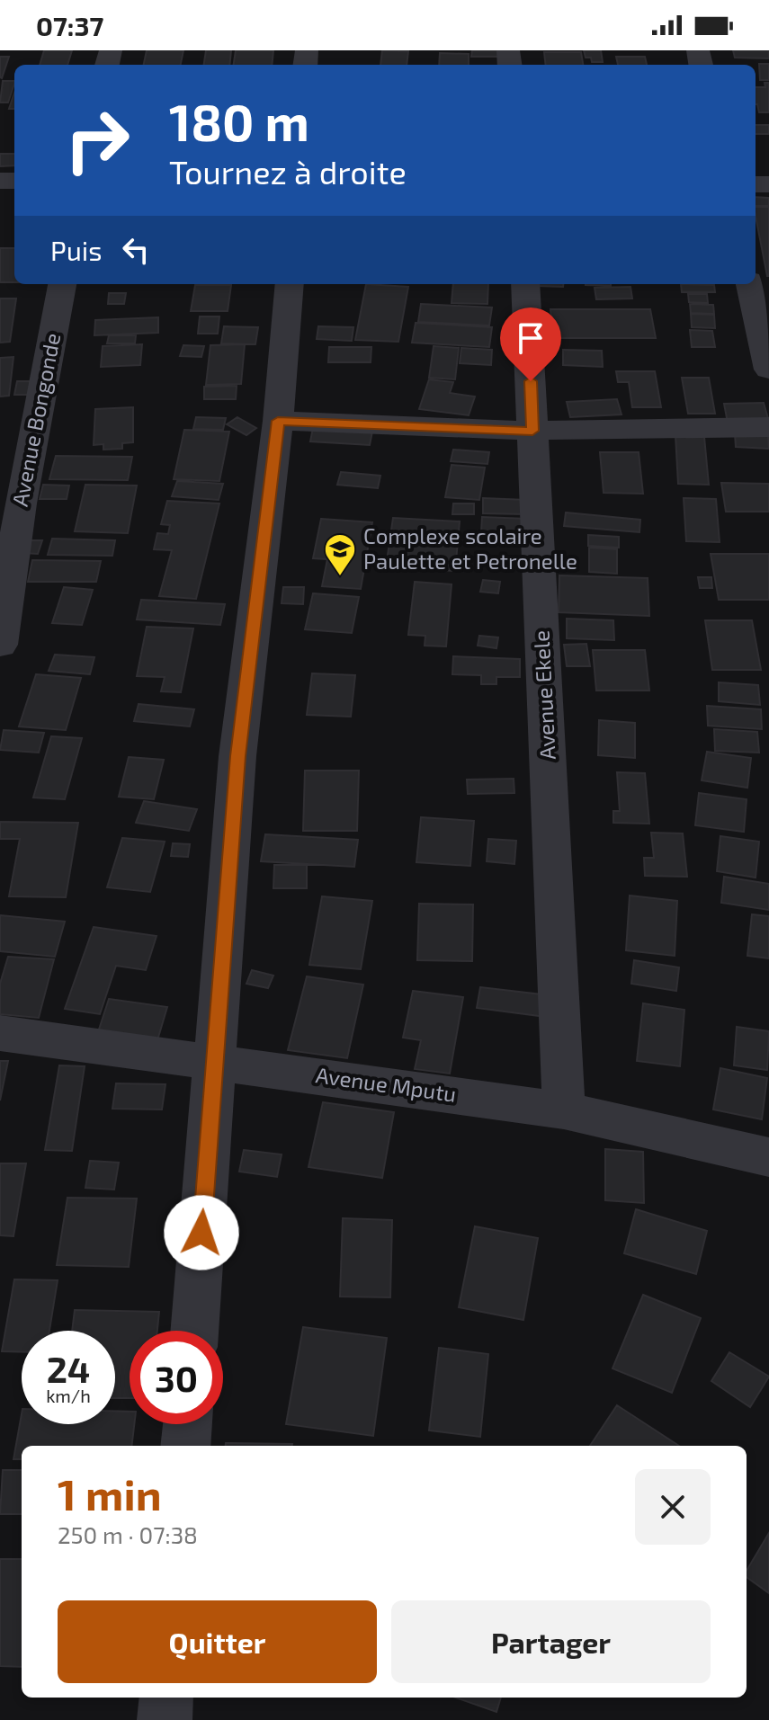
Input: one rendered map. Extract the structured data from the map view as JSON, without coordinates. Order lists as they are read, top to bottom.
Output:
{
  "streets": {
    "street": ["Avenue Bongonde", "Avenue Ekele", "Avenue Mputu"]
  },
  "crossings": [
    ["Avenue Ekele", "Avenue Mputu"]
  ],
  "places": {
    "school or university": ["Complexe scolaire Paulette et Petronelle"]
  },
  "page": {
    "status": "07:37",
    "turn": ["180 m", "Tournez à droite"],
    "then": "Puis",
    "speed": "24 km/h",
    "limit": "30",
    "heading": ["1 min", "250 m · 07:38"],
    "buttons": ["Quitter", "Partager"]
  }
}
